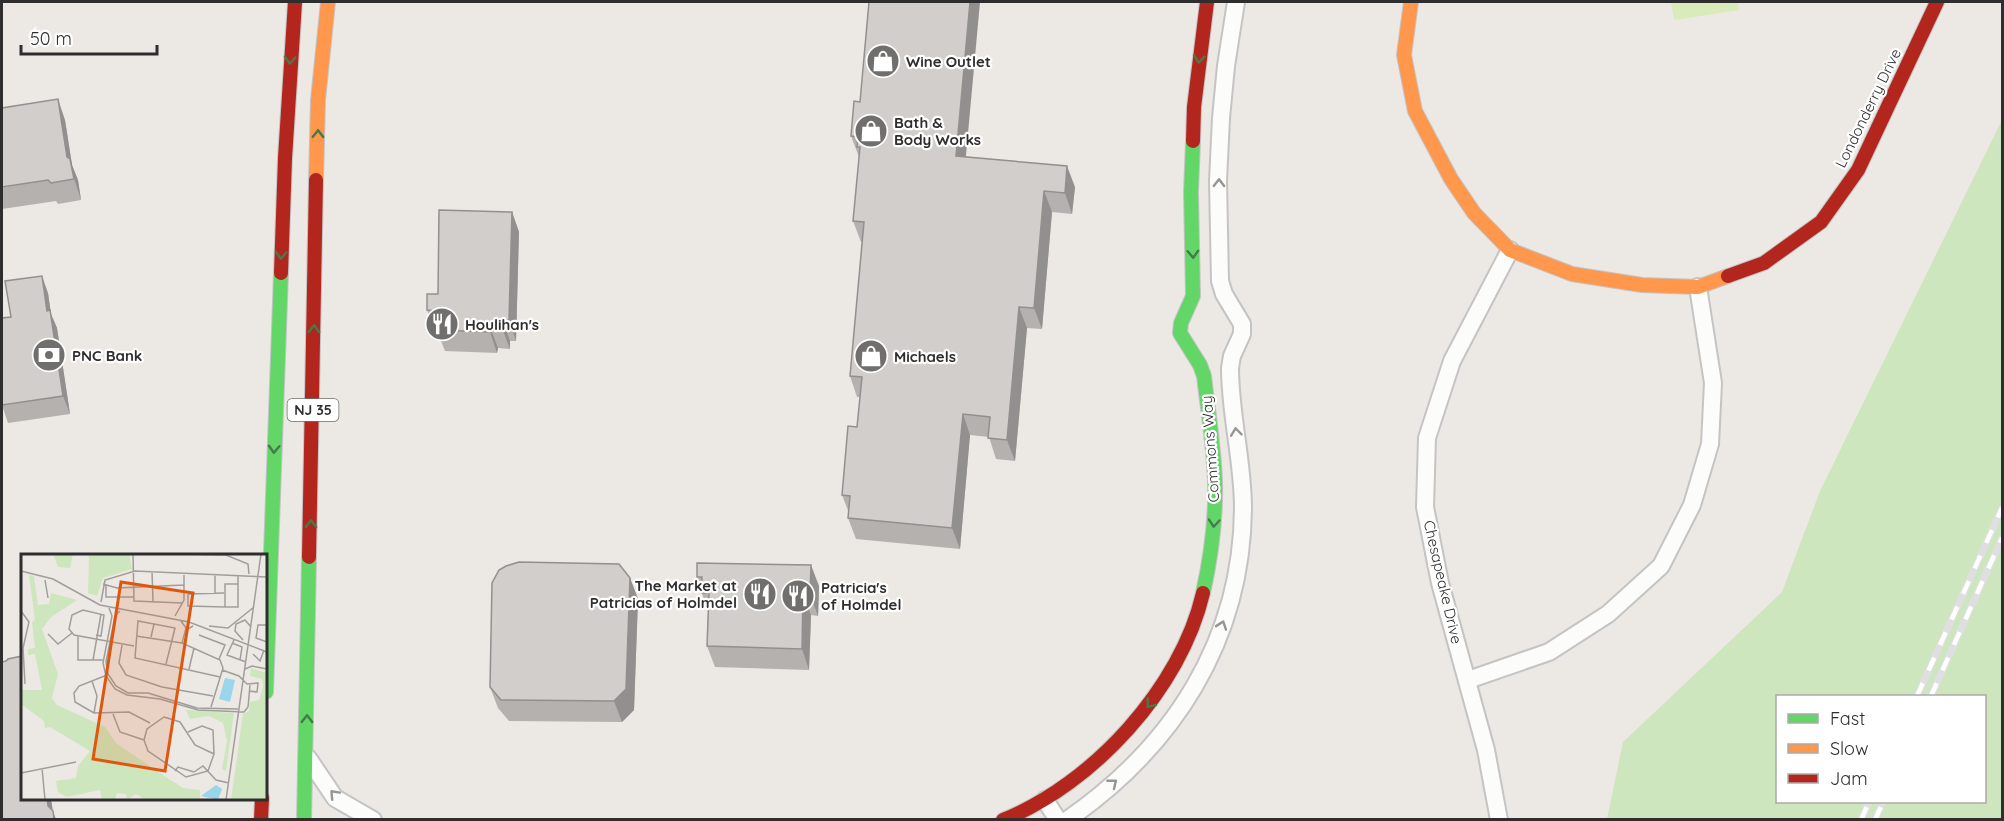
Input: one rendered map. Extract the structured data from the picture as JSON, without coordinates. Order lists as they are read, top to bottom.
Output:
{
  "streets": {
    "main road": ["Londonderry Drive", "NJ 35", "Commons Way"],
    "street": ["Chesapeake Drive"]
  },
  "crossings": [
    ["Londonderry Drive", "Chesapeake Drive"]
  ],
  "places": {
    "shop": ["Wine Outlet", "Bath & Body Works", "Michaels"],
    "restaurant": ["Houlihan's", "The Market at Patricias of Holmdel", "Patricia's of Holmdel"],
    "bank": ["PNC Bank"]
  },
  "legend": ["Fast", "Slow", "Jam"],
  "scale_bar": "50 m"
}
